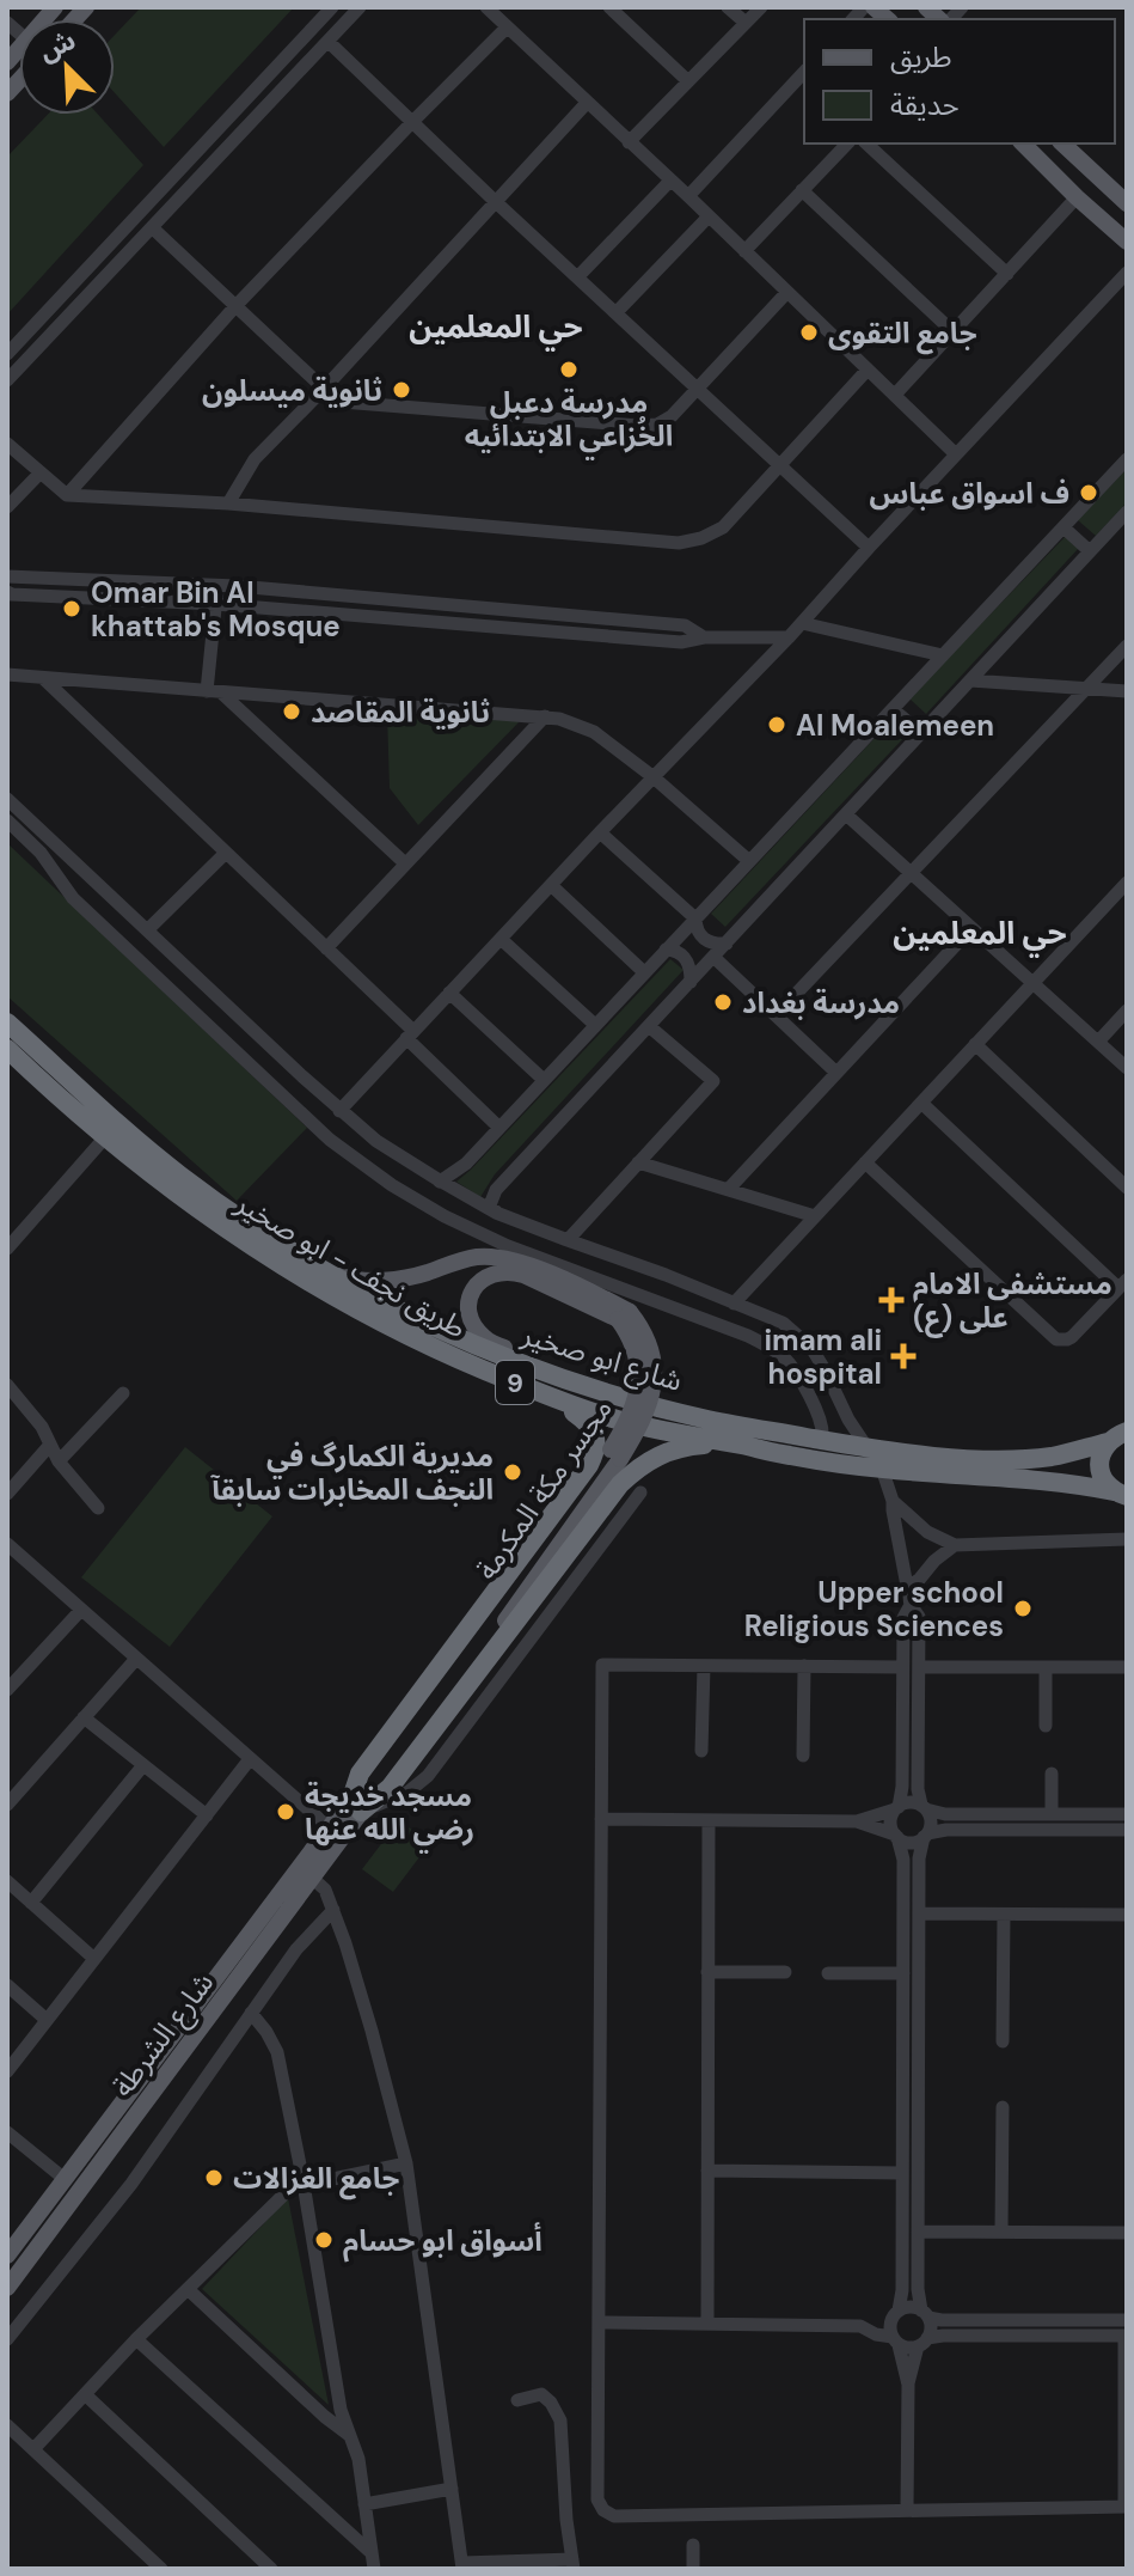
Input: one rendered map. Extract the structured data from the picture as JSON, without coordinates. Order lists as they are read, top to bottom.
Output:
{
  "streets": {
    "highway": ["طريق نجف - ابو صخير", "شارع ابو صخير", "9"],
    "main road": ["مجسر مكة المكرمة", "شارع الشرطة"]
  },
  "crossings": [
    ["طريق نجف - ابو صخير", "شارع ابو صخير"],
    ["طريق نجف - ابو صخير", "9"],
    ["شارع ابو صخير", "9"],
    ["شارع ابو صخير", "مجسر مكة المكرمة"],
    ["مجسر مكة المكرمة", "شارع الشرطة"]
  ],
  "districts": ["حي المعلمین", "حي المعلمين"],
  "places": {
    "other": [
      "جامع التقوى",
      "مدرسة دعبل الخُزاعي الابتدائيه",
      "ثانوية ميسلون",
      "ف اسواق عباس",
      "Omar Bin Al khattab's Mosque",
      "ثانوية المقاصد",
      "Al Moalemeen",
      "مدرسة بغداد",
      "مديرية الكمارگ في النجف المخابرات سابقآ",
      "Upper school Religious Sciences",
      "مسجد خديجة رضي الله عنها",
      "جامع الغزالات",
      "أسواق ابو حسام"
    ],
    "health": ["مستشفی الامام علی (ع)", "imam ali hospital"]
  },
  "legend": ["طريق", "حديقة"],
  "north": "top left"
}
